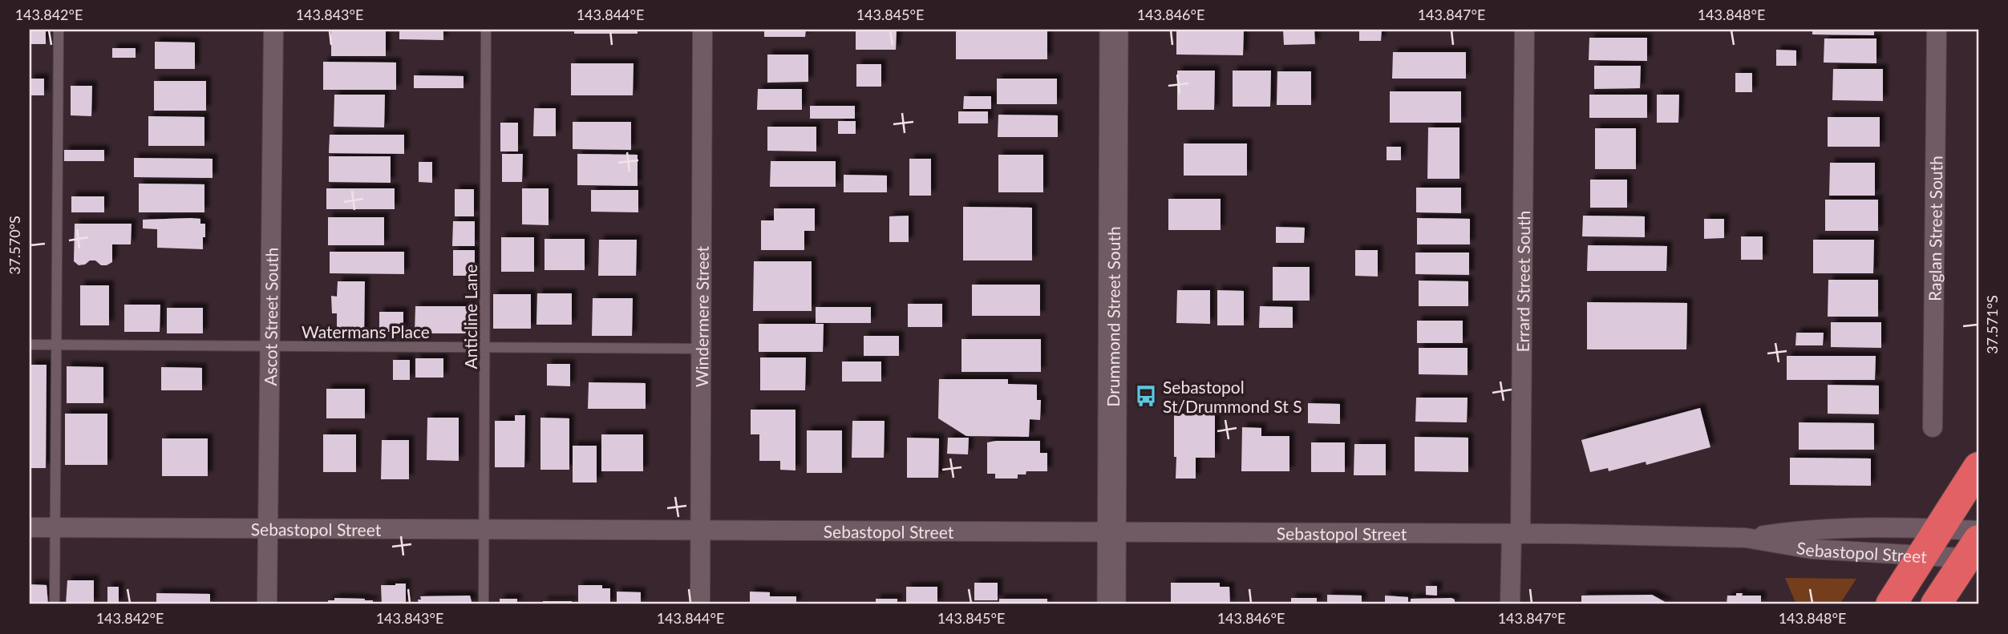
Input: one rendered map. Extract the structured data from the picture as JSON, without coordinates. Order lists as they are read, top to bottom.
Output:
{
  "streets": {
    "main road": ["Drummond Street South"],
    "street": [
      "Raglan Street South",
      "Errard Street South",
      "Ascot Street South",
      "Windermere Street",
      "Sebastopol Street"
    ],
    "lane": ["Anticline Lane", "Watermans Place"]
  },
  "crossings": [
    ["Errard Street South", "Sebastopol Street"],
    ["Ascot Street South", "Watermans Place"],
    ["Ascot Street South", "Sebastopol Street"],
    ["Anticline Lane", "Watermans Place"],
    ["Anticline Lane", "Sebastopol Street"],
    ["Windermere Street", "Watermans Place"],
    ["Windermere Street", "Sebastopol Street"],
    ["Drummond Street South", "Sebastopol Street"]
  ],
  "places": {
    "bus stop": ["Sebastopol St/Drummond St S"]
  },
  "coordinates": [
    "143.842°E",
    "143.843°E",
    "143.844°E",
    "143.845°E",
    "143.846°E",
    "143.847°E",
    "143.848°E",
    "37.570°S",
    "37.571°S"
  ]
}
